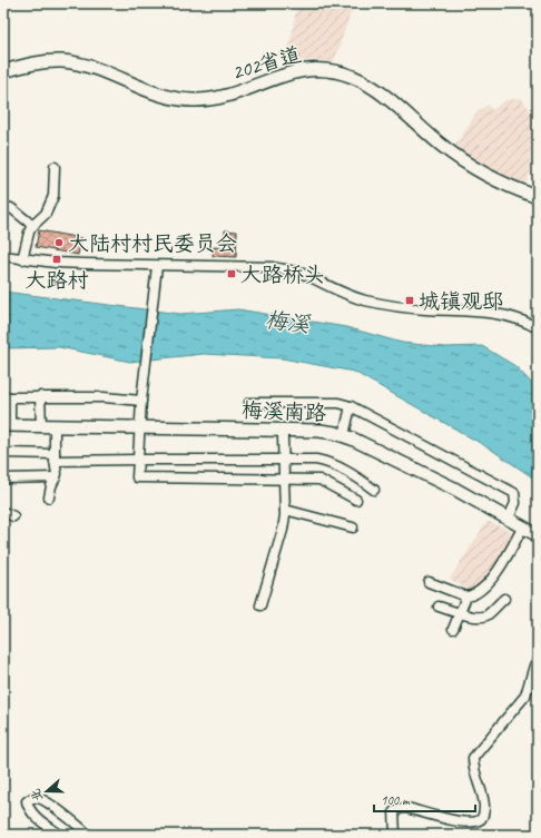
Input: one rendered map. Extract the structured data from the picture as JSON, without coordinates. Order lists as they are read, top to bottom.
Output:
{
  "streets": {
    "main road": ["202省道", "梅溪南路"]
  },
  "water": ["梅溪"],
  "places": {
    "other": ["大陆村村民委员会"],
    "transit": ["大路村", "大路桥头", "城镇观邸"]
  },
  "scale_bar": "100 m",
  "north": "left"
}
